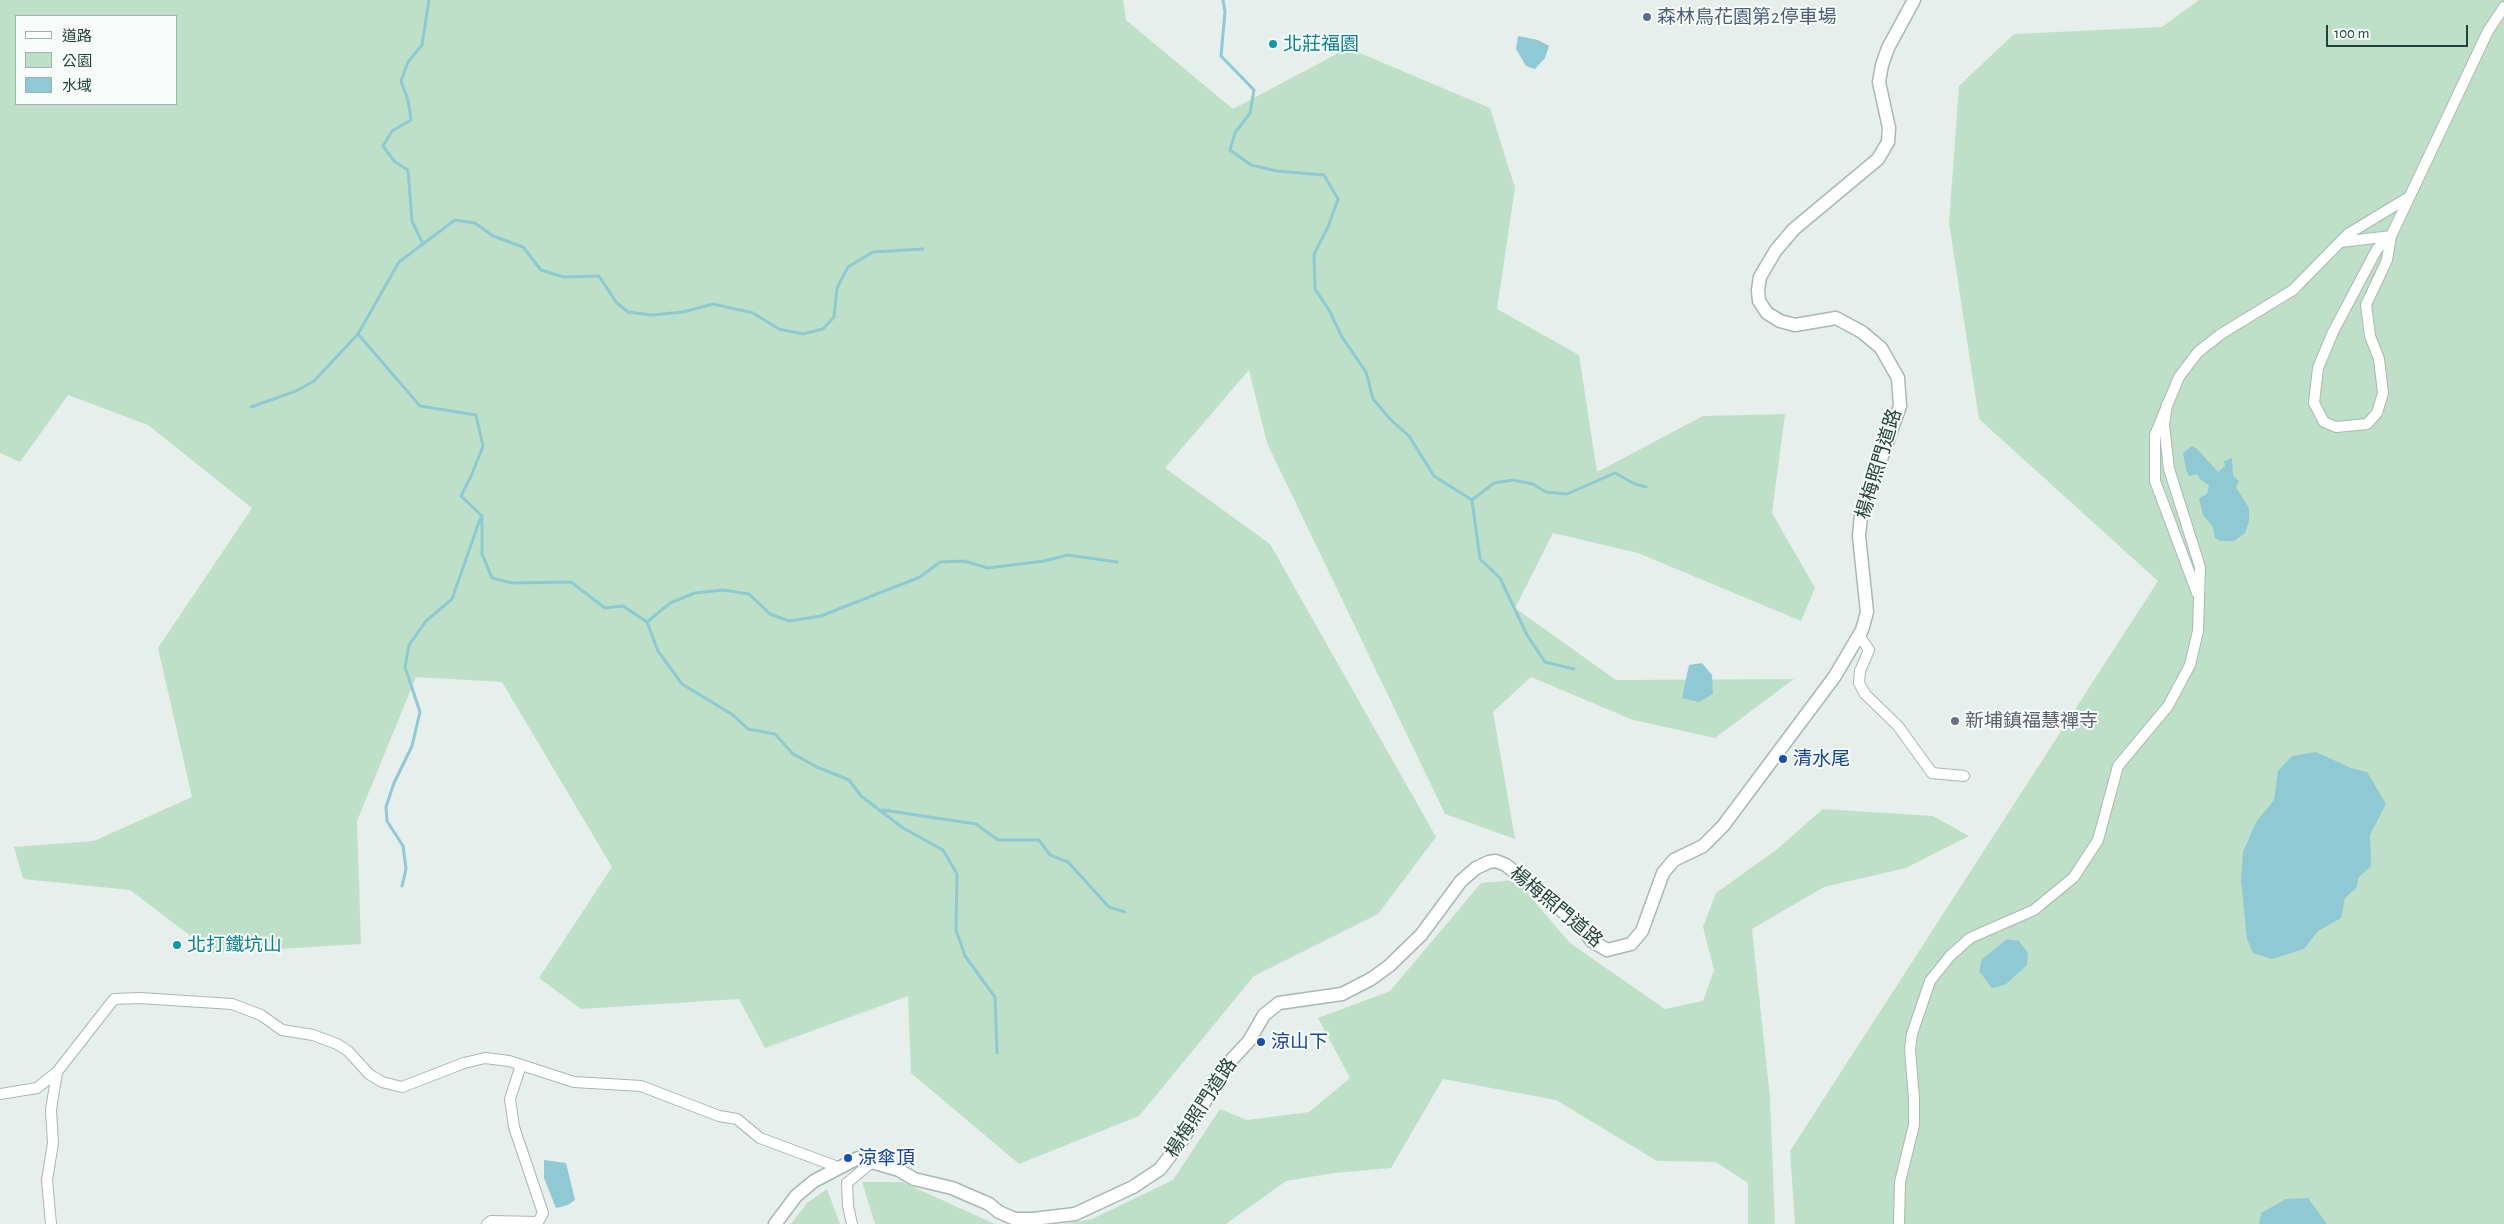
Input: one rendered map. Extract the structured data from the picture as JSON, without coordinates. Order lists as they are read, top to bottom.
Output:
{
  "streets": {
    "street": ["楊梅照門道路"]
  },
  "places": [
    "森林鳥花園第2停車場",
    "北莊福園",
    "新埔鎮福慧禪寺",
    "清水尾",
    "北打鐵坑山",
    "涼山下",
    "涼傘頂"
  ],
  "legend": ["道路", "公園", "水域"],
  "scale_bar": "100 m"
}
